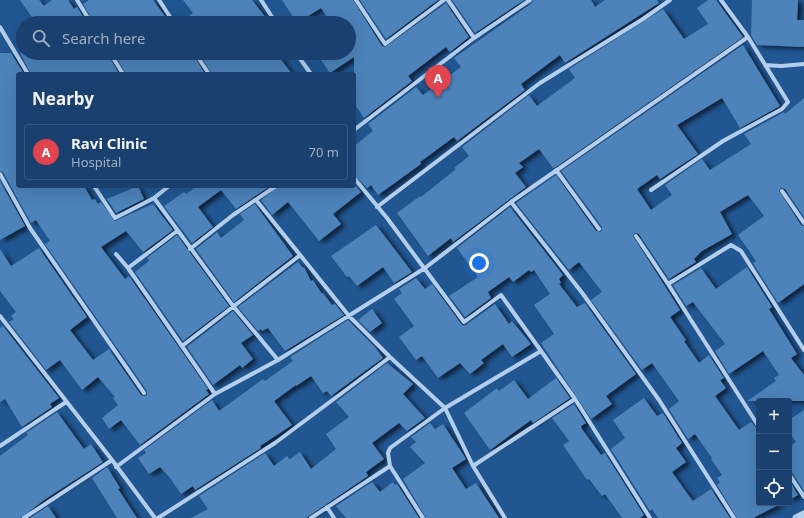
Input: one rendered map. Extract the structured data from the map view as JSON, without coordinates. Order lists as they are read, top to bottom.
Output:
{
  "page": {
    "search": "Search here",
    "pins": "A",
    "heading": "Nearby",
    "list": [
      {
        "mark": "A",
        "name": "Ravi Clinic",
        "note": "Hospital",
        "value": "70 m"
      }
    ],
    "map_buttons": ["+", "−"]
  }
}
